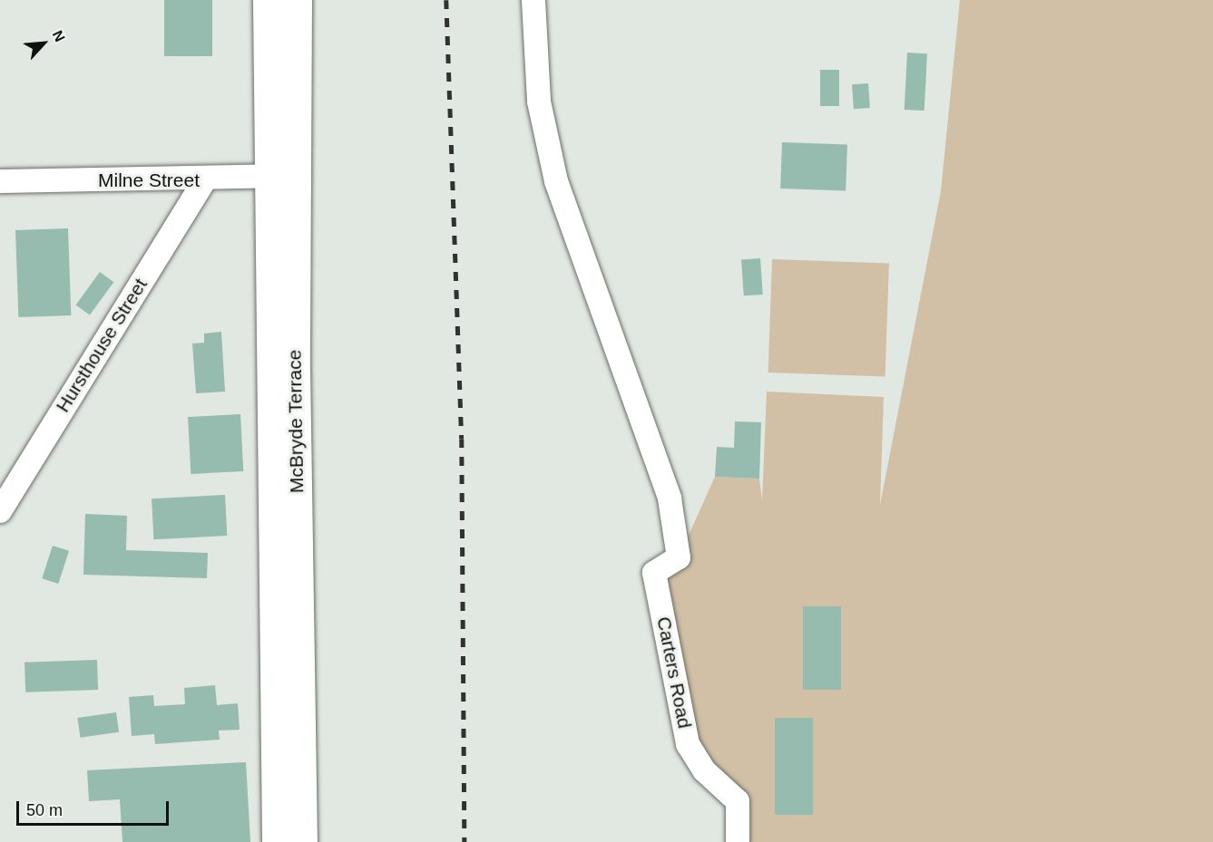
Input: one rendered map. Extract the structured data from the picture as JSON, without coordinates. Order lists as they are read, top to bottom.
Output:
{
  "streets": {
    "main road": ["McBryde Terrace"],
    "street": ["Milne Street", "Hursthouse Street", "Carters Road"]
  },
  "crossings": [
    ["Milne Street", "Hursthouse Street"],
    ["Milne Street", "McBryde Terrace"]
  ],
  "scale_bar": "50 m",
  "north": "top right"
}
